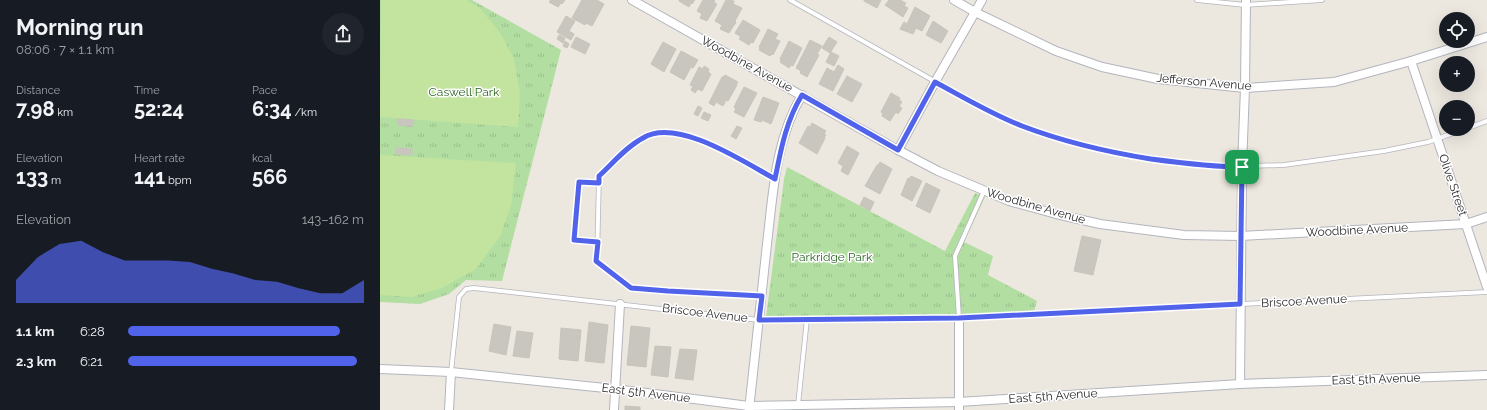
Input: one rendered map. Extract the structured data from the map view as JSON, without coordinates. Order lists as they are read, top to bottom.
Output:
{
  "streets": {
    "street": [
      "Woodbine Avenue",
      "Jefferson Avenue",
      "Olive Street",
      "East 5th Avenue"
    ],
    "lane": ["Briscoe Avenue"]
  },
  "crossings": [
    ["Woodbine Avenue", "Olive Street"],
    ["Jefferson Avenue", "Olive Street"],
    ["Briscoe Avenue", "East 5th Avenue"]
  ],
  "parks": ["Caswell Park", "Parkridge Park"],
  "page": {
    "heading": ["Morning run", "08:06 · 7 × 1.1 km"],
    "map_buttons": ["+", "−"],
    "stats": [
      ["Distance", "7.98 km"],
      ["Time", "52:24"],
      ["Pace", "6:34 /km"],
      ["Elevation", "133 m"],
      ["Heart rate", "141 bpm"],
      ["kcal", "566"]
    ],
    "chart": ["Elevation", "143–162 m"],
    "list": [
      {
        "name": "1.1 km",
        "note": "6:28"
      },
      {
        "name": "2.3 km",
        "note": "6:21"
      }
    ]
  }
}
